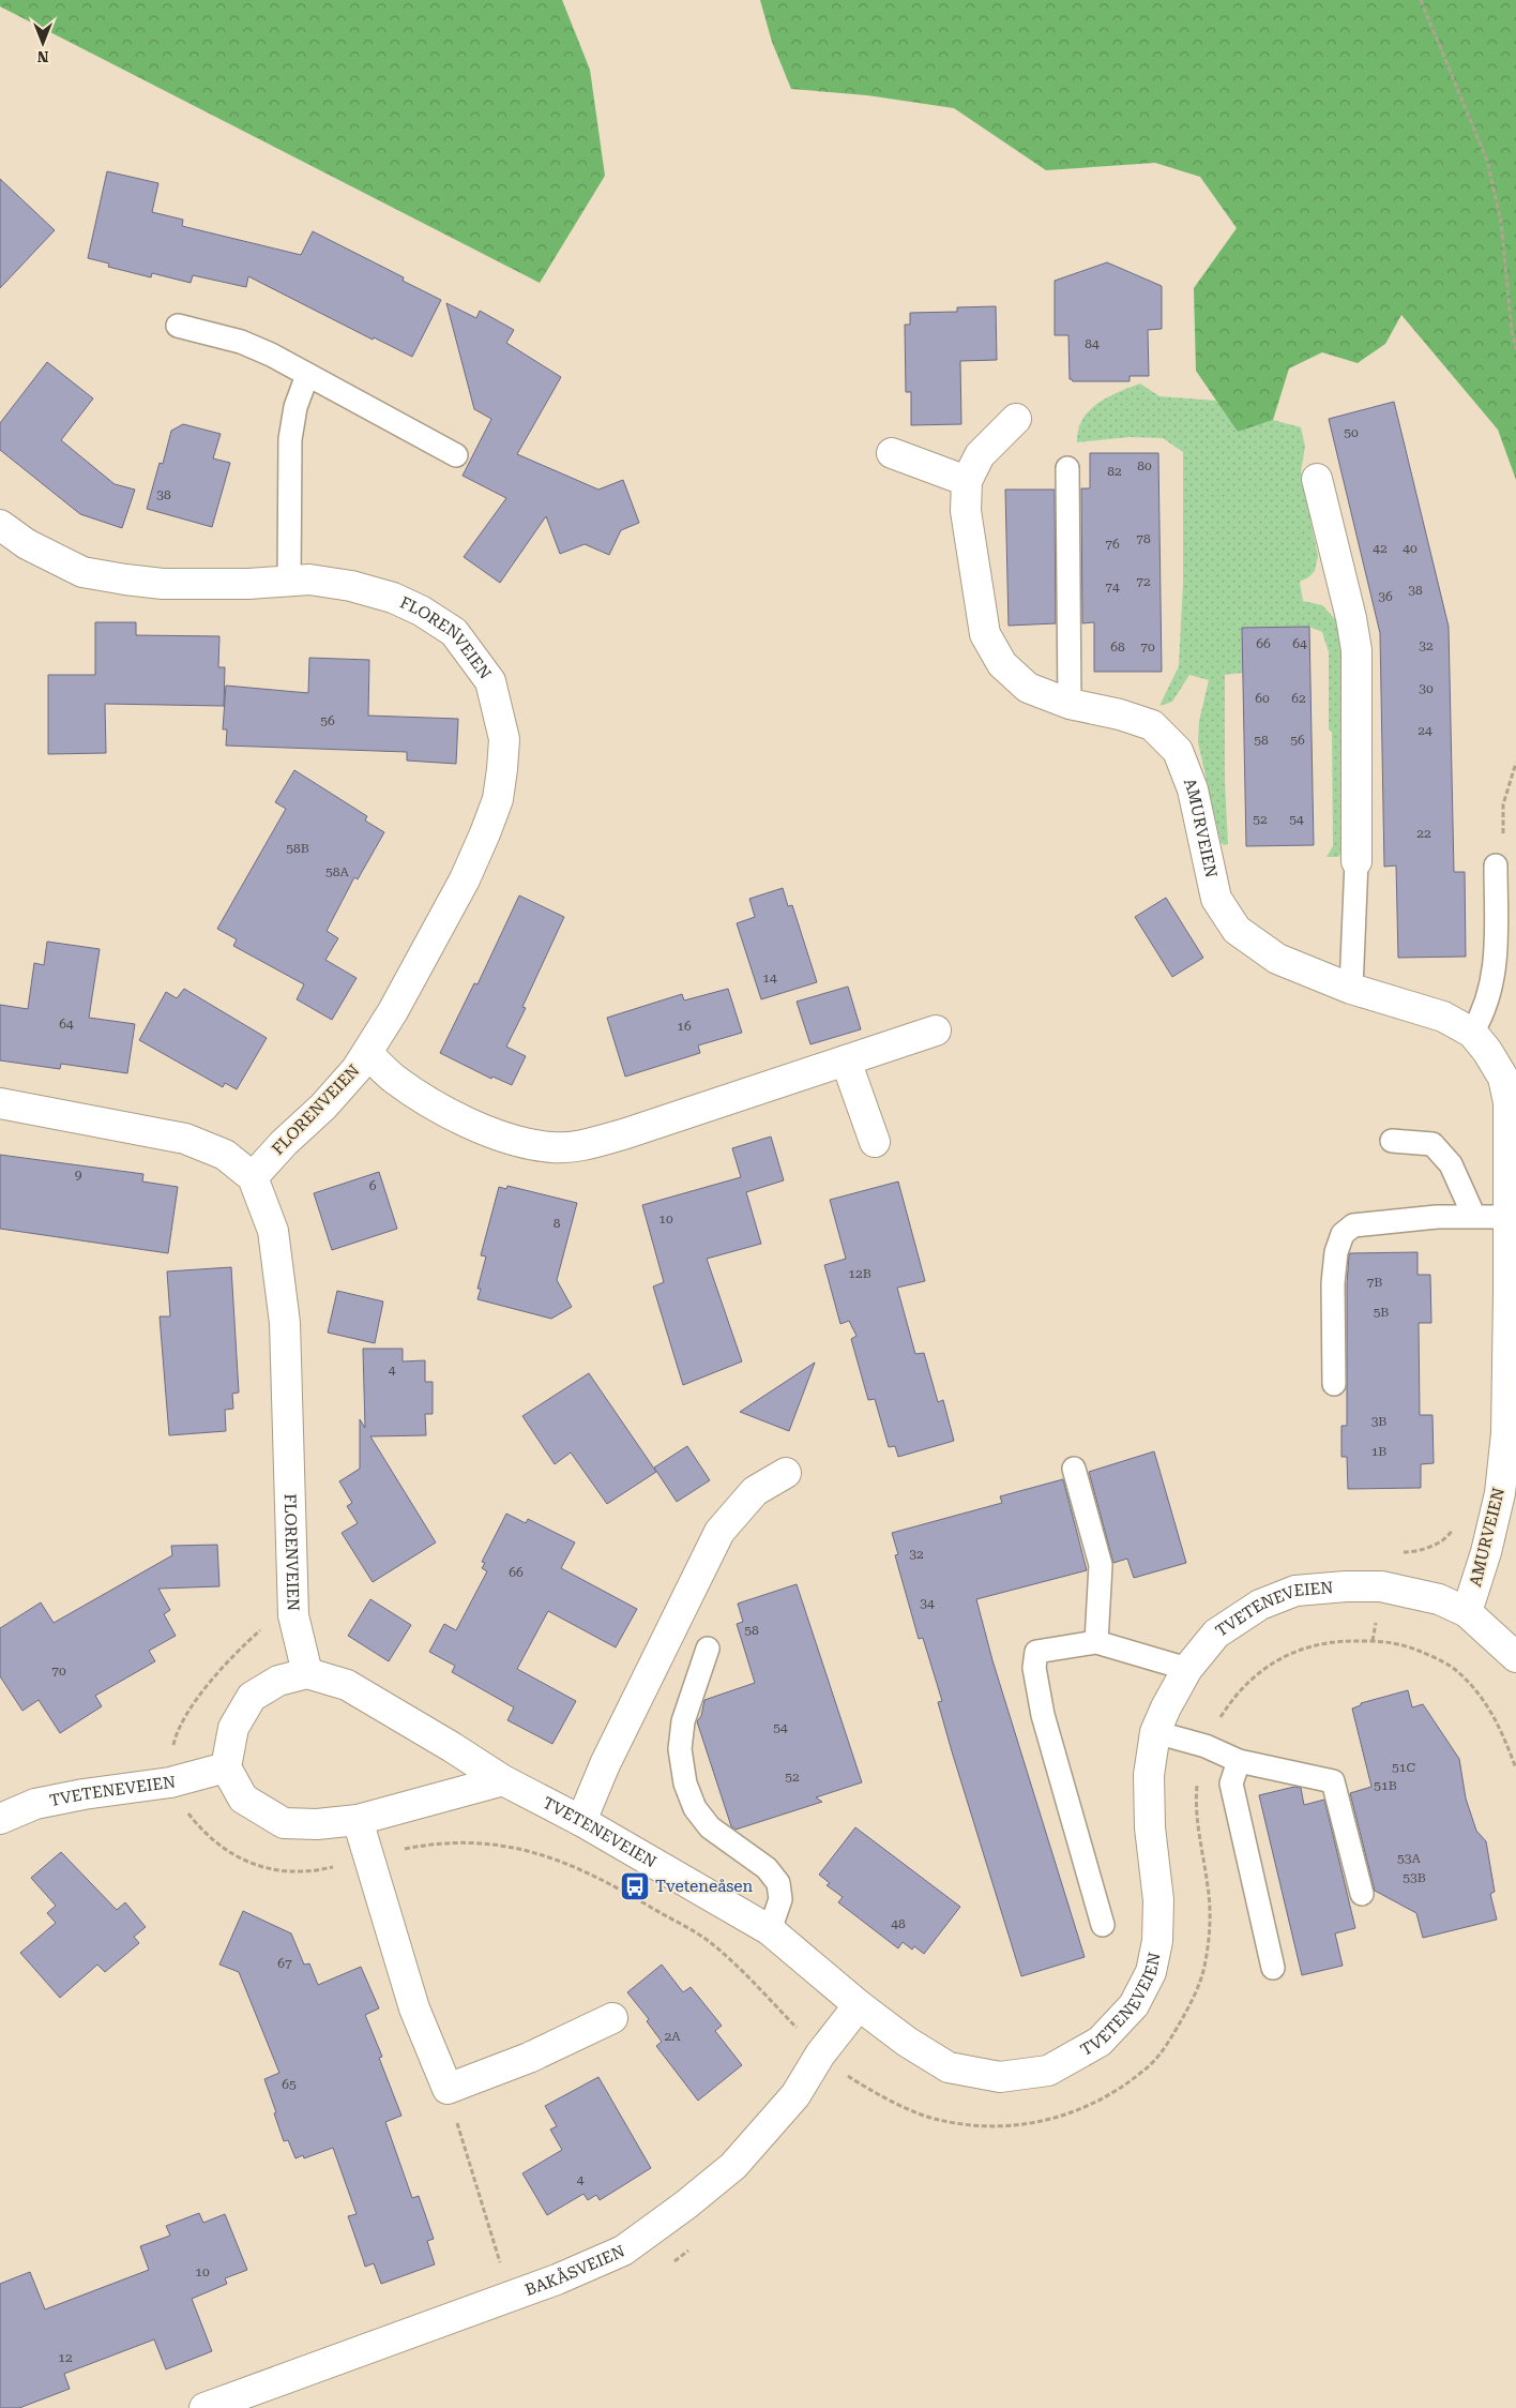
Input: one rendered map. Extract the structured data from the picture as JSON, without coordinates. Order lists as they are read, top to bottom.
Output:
{
  "streets": {
    "street": [
      "FLORENVEIEN",
      "AMURVEIEN",
      "TVETENEVEIEN",
      "BAKÅSVEIEN"
    ]
  },
  "crossings": [
    ["FLORENVEIEN", "TVETENEVEIEN"],
    ["AMURVEIEN", "TVETENEVEIEN"],
    ["TVETENEVEIEN", "BAKÅSVEIEN"]
  ],
  "places": {
    "bus stop": ["Tveteneåsen"]
  },
  "house_numbers": [
    "84",
    "50",
    "80",
    "82",
    "38",
    "78",
    "76",
    "42",
    "40",
    "72",
    "74",
    "38",
    "36",
    "66",
    "64",
    "32",
    "68",
    "70",
    "30",
    "60",
    "62",
    "56",
    "24",
    "58",
    "56",
    "52",
    "54",
    "22",
    "58B",
    "58A",
    "14",
    "64",
    "16",
    "9",
    "6",
    "10",
    "8",
    "12B",
    "7B",
    "5B",
    "4",
    "3B",
    "1B",
    "32",
    "66",
    "34",
    "58",
    "70",
    "54",
    "51C",
    "52",
    "51B",
    "53A",
    "53B",
    "48",
    "67",
    "2A",
    "65",
    "4",
    "10",
    "12"
  ],
  "north": "bottom"
}
